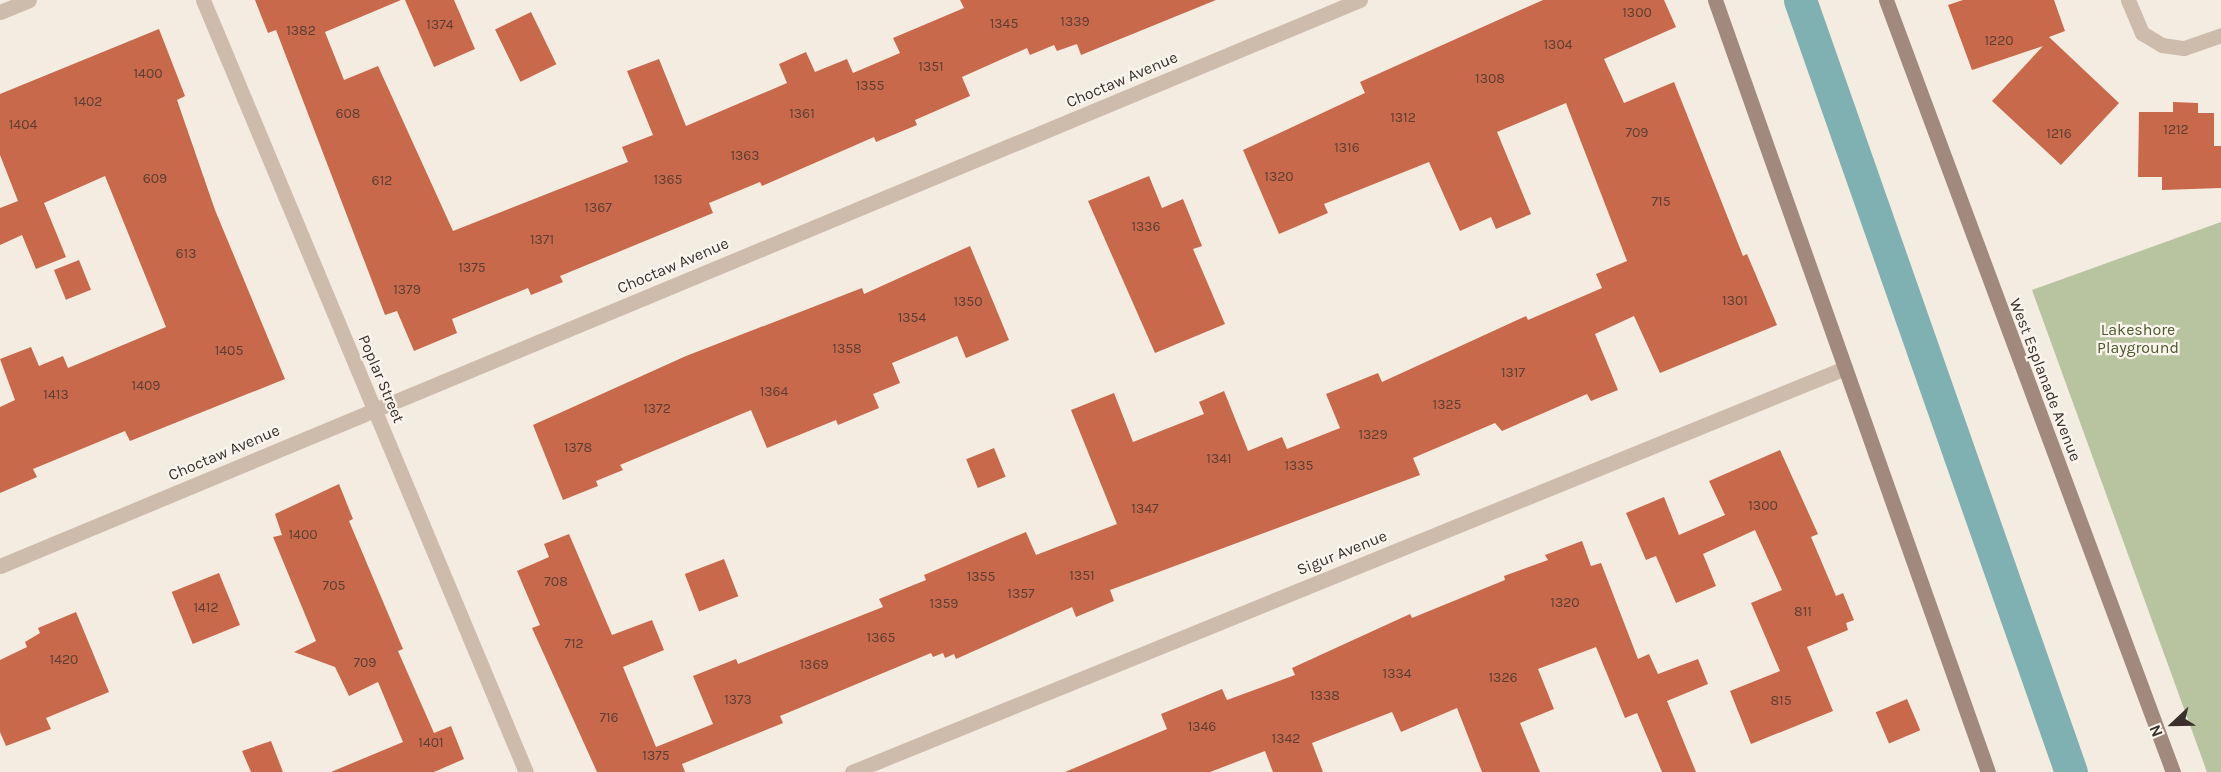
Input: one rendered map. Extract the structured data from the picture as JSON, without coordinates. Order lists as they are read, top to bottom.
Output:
{
  "streets": {
    "main road": ["West Esplanade Avenue"],
    "street": ["Choctaw Avenue", "Poplar Street", "Sigur Avenue"]
  },
  "crossings": [
    ["Choctaw Avenue", "Poplar Street"]
  ],
  "parks": ["Lakeshore Playground"],
  "house_numbers": [
    "1300",
    "1339",
    "1345",
    "1374",
    "1382",
    "1220",
    "1304",
    "1351",
    "1400",
    "1308",
    "1355",
    "1402",
    "608",
    "1361",
    "1312",
    "1404",
    "1212",
    "709",
    "1216",
    "1316",
    "1363",
    "1320",
    "609",
    "1365",
    "612",
    "715",
    "1367",
    "1336",
    "1371",
    "613",
    "1375",
    "1379",
    "1301",
    "1350",
    "1354",
    "1358",
    "1405",
    "1317",
    "1409",
    "1364",
    "1413",
    "1325",
    "1372",
    "1329",
    "1378",
    "1341",
    "1335",
    "1300",
    "1347",
    "1400",
    "1351",
    "1355",
    "708",
    "705",
    "1357",
    "1320",
    "1359",
    "1412",
    "811",
    "1365",
    "712",
    "1420",
    "709",
    "1369",
    "1334",
    "1326",
    "1338",
    "1373",
    "815",
    "716",
    "1346",
    "1342",
    "1401",
    "1375"
  ],
  "north": "left"
}
